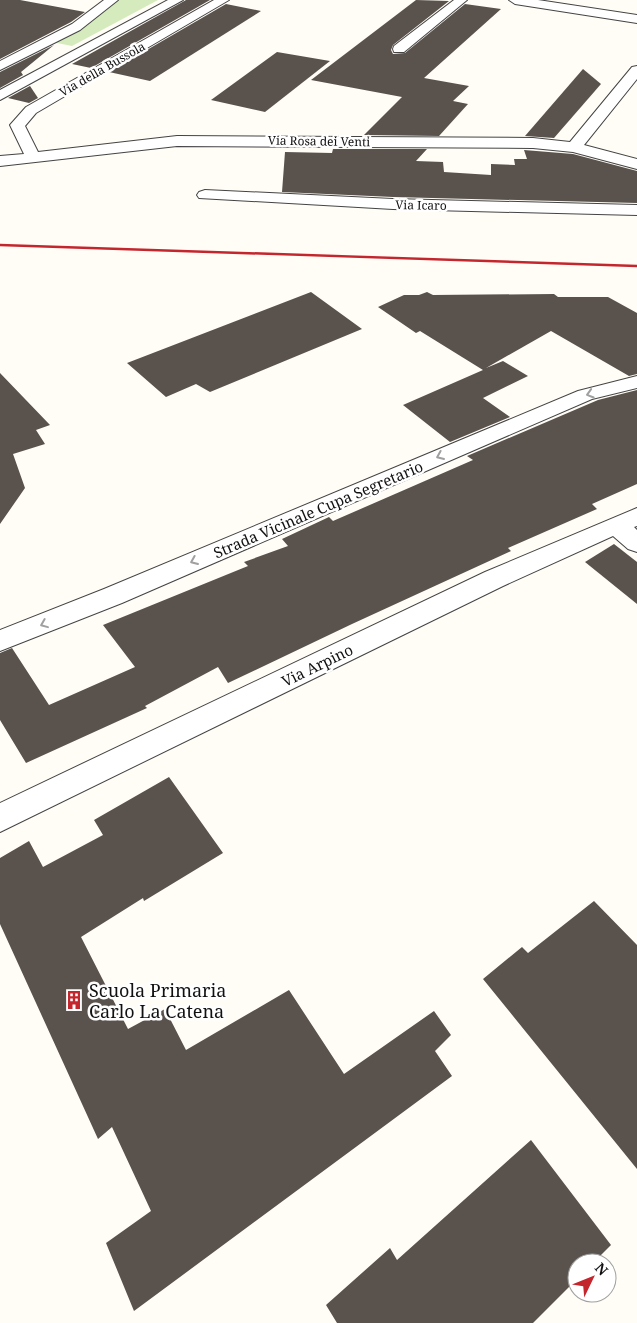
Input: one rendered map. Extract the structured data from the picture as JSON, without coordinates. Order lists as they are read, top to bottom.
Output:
{
  "streets": {
    "street": [
      "Via della Bussola",
      "Via Rosa dei Venti",
      "Via Icaro",
      "Strada Vicinale Cupa Segretario",
      "Via Arpino"
    ]
  },
  "crossings": [
    ["Via della Bussola", "Via Rosa dei Venti"]
  ],
  "one_way": ["Strada Vicinale Cupa Segretario"],
  "places": {
    "building": ["Scuola Primaria Carlo La Catena"]
  },
  "north": "top right"
}
